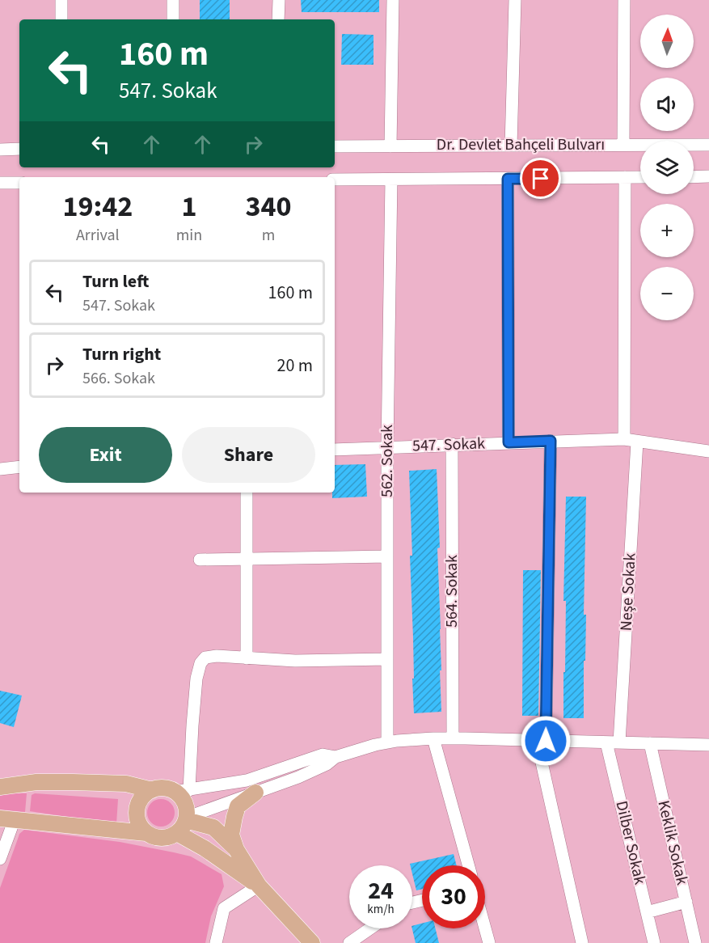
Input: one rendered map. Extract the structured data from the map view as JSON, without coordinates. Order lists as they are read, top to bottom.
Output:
{
  "streets": {
    "street": [
      "Dr. Devlet Bahçeli Bulvarı",
      "547. Sokak",
      "562. Sokak",
      "564. Sokak",
      "Neşe Sokak",
      "Dilber Sokak",
      "Keklik Sokak"
    ]
  },
  "crossings": [
    ["Dr. Devlet Bahçeli Bulvarı", "562. Sokak"],
    ["547. Sokak", "562. Sokak"],
    ["547. Sokak", "564. Sokak"],
    ["547. Sokak", "Neşe Sokak"],
    ["Neşe Sokak", "Dilber Sokak"]
  ],
  "north": "top",
  "page": {
    "map_buttons": ["+", "−"],
    "turn": ["160 m", "547. Sokak"],
    "eta": [
      "19:42",
      "Arrival",
      "1",
      "min",
      "340",
      "m"
    ],
    "list": [
      {
        "name": "Turn left",
        "note": "547. Sokak",
        "value": "160 m"
      },
      {
        "name": "Turn right",
        "note": "566. Sokak",
        "value": "20 m"
      }
    ],
    "buttons": ["Exit", "Share"],
    "speed": "24 km/h",
    "limit": "30"
  }
}
